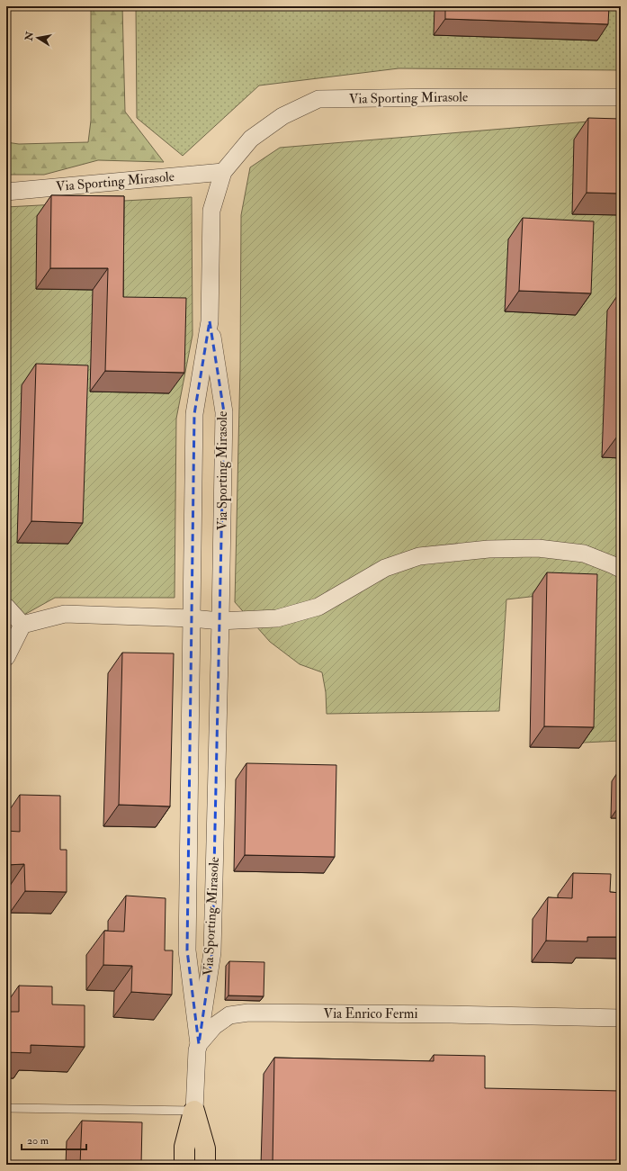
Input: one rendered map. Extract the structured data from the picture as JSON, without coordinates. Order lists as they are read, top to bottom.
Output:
{
  "streets": {
    "street": ["Via Sporting Mirasole", "Via Enrico Fermi"]
  },
  "crossings": [
    ["Via Sporting Mirasole", "Via Enrico Fermi"]
  ],
  "scale_bar": "20 m",
  "north": "left"
}
